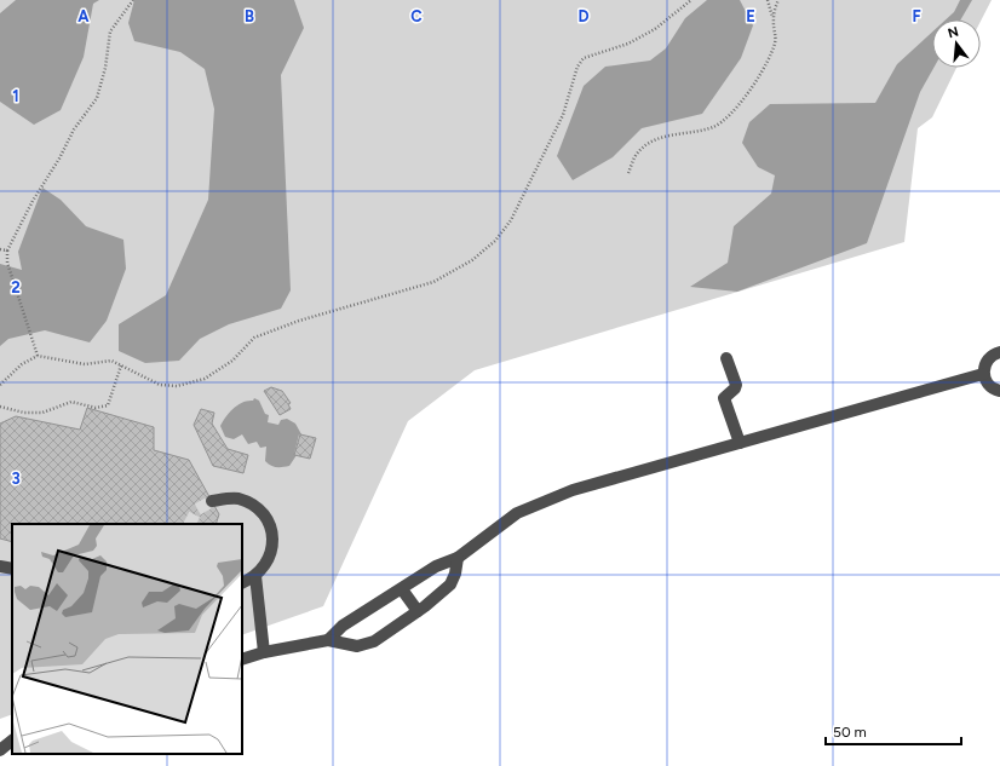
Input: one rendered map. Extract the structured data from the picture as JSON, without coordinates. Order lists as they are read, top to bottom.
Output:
{
  "scale_bar": "50 m",
  "north": "top",
  "grid": {
    "columns": [
      "A",
      "B",
      "C",
      "D",
      "E",
      "F"
    ],
    "rows": ["1", "2", "3"]
  }
}
